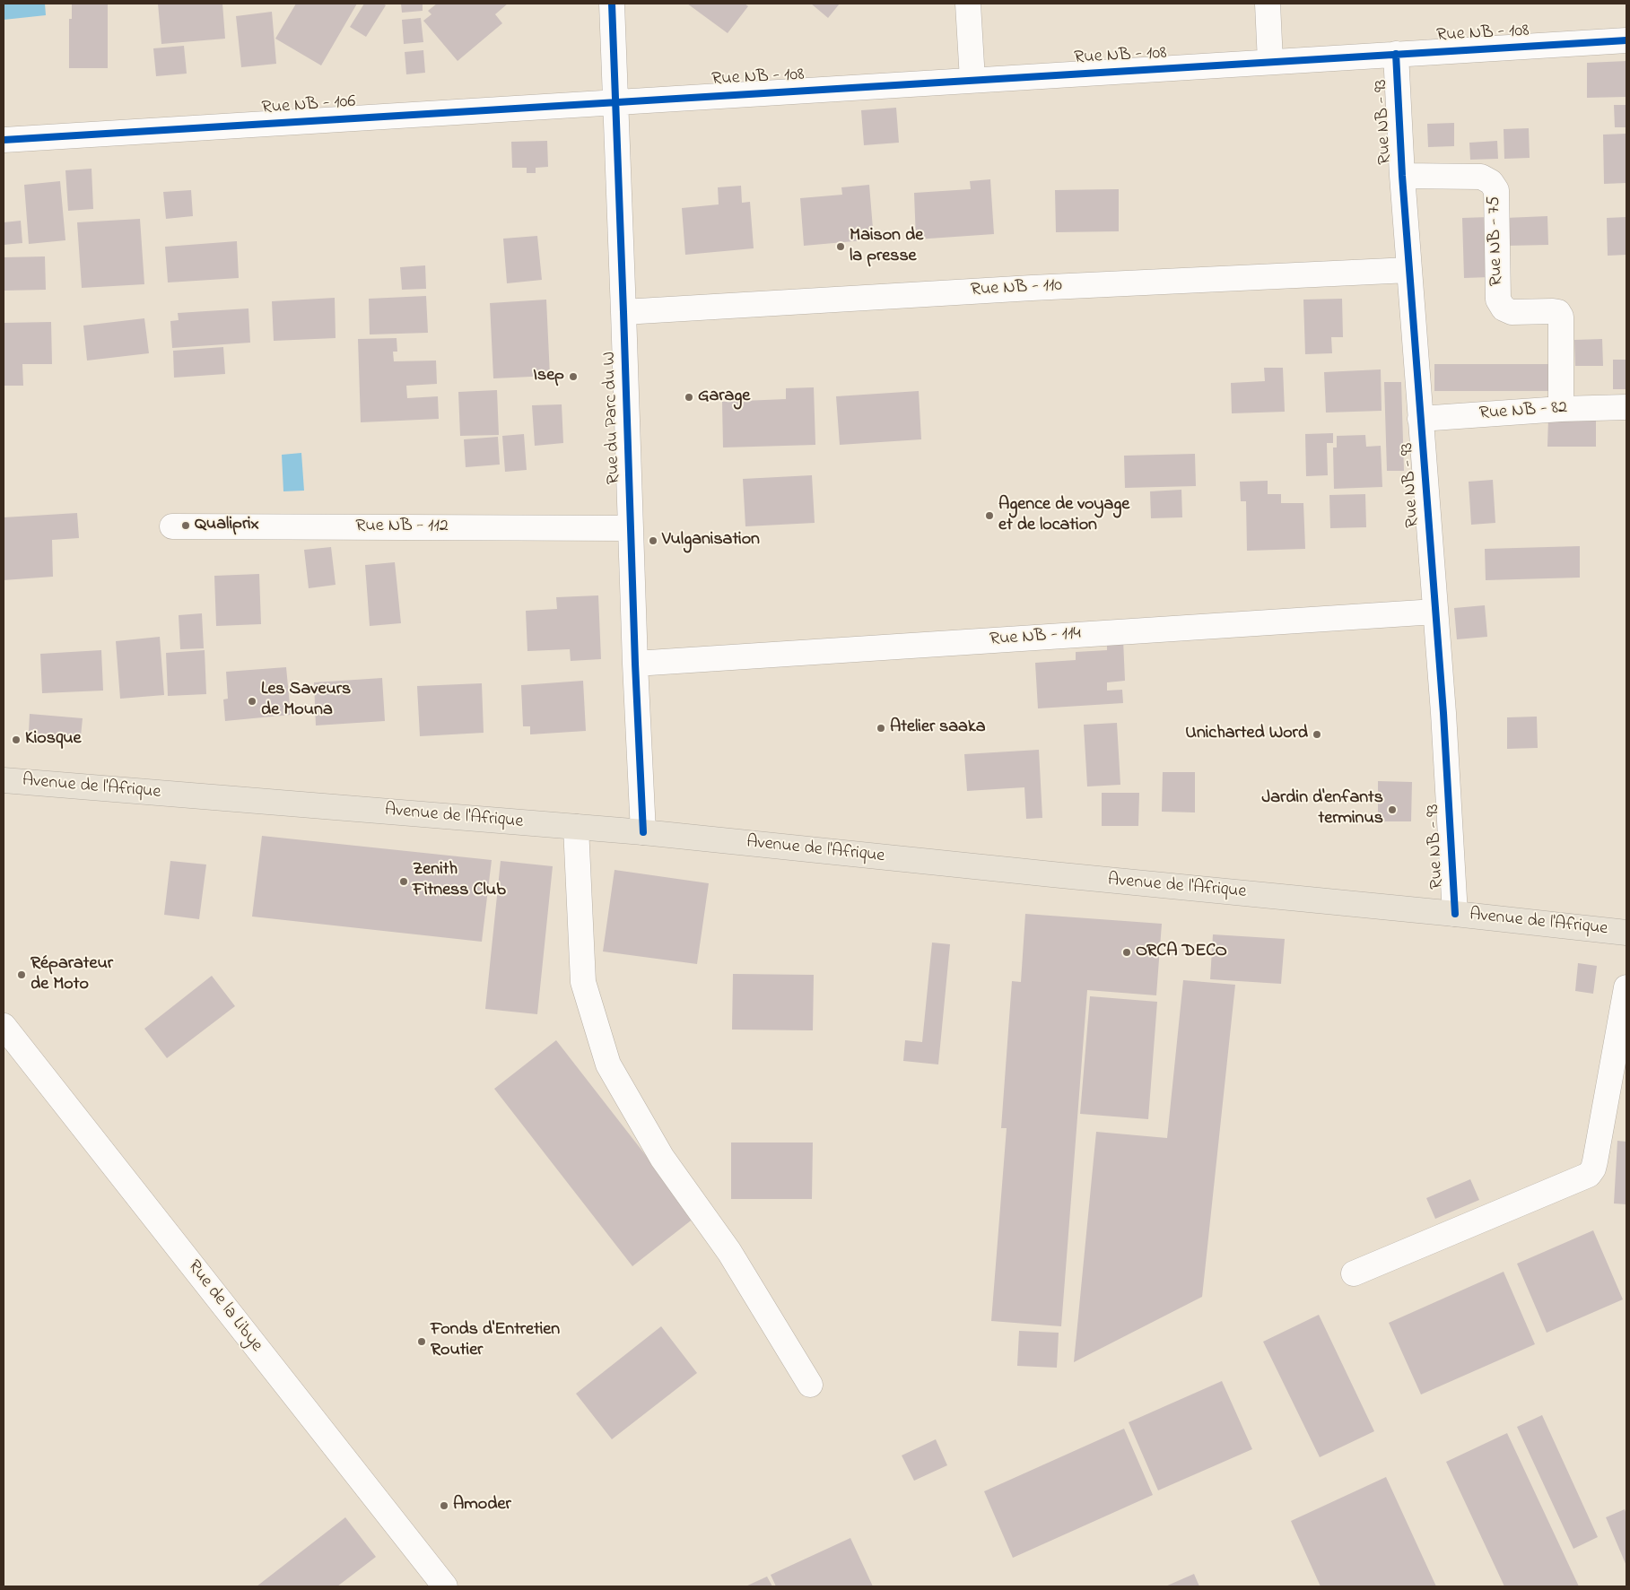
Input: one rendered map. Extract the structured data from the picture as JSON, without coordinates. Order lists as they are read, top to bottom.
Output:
{
  "streets": {
    "main road": ["Avenue de l'Afrique"],
    "street": [
      "Rue NB - 108",
      "Rue NB - 106",
      "Rue NB - 93",
      "Rue NB - 75",
      "Rue NB - 110",
      "Rue NB - 82",
      "Rue du Parc du W",
      "Rue NB - 112",
      "Rue NB - 114",
      "Rue de la Libye"
    ]
  },
  "crossings": [
    ["Rue NB - 108", "Rue NB - 106"],
    ["Rue NB - 108", "Rue NB - 93"],
    ["Rue NB - 108", "Rue du Parc du W"],
    ["Rue NB - 106", "Rue du Parc du W"],
    ["Rue NB - 93", "Rue NB - 75"],
    ["Rue NB - 93", "Rue NB - 110"],
    ["Rue NB - 93", "Rue NB - 82"],
    ["Rue NB - 93", "Rue NB - 114"],
    ["Rue NB - 93", "Avenue de l'Afrique"],
    ["Rue NB - 75", "Rue NB - 82"],
    ["Rue NB - 110", "Rue du Parc du W"],
    ["Rue du Parc du W", "Rue NB - 112"],
    ["Rue du Parc du W", "Rue NB - 114"],
    ["Rue du Parc du W", "Avenue de l'Afrique"]
  ],
  "places": [
    "Maison de la presse",
    "Isep",
    "Garage",
    "Agence de voyage et de location",
    "Qualiprix",
    "Vulganisation",
    "Les Saveurs de Mouna",
    "Atelier saaka",
    "Unicharted Word",
    "Kiosque",
    "Jardin d'enfants terminus",
    "Zenith Fitness Club",
    "ORCA DECO",
    "Réparateur de Moto",
    "Fonds d'Entretien Routier",
    "Amoder"
  ]
}
